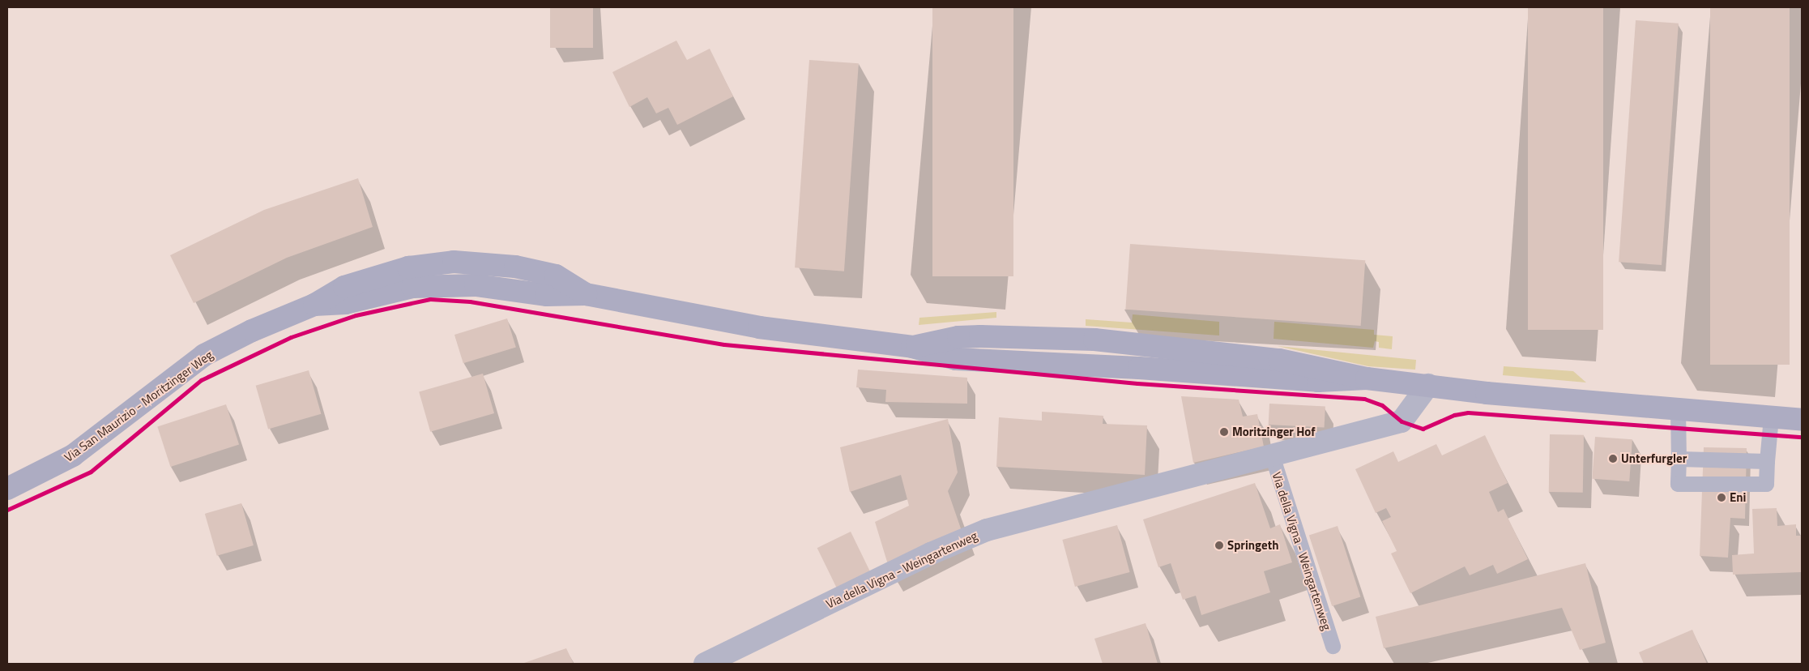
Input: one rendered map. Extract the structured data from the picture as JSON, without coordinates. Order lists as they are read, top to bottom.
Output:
{
  "streets": {
    "main road": ["Via San Maurizio - Moritzinger Weg"],
    "street": ["Via della Vigna - Weingartenweg"]
  },
  "crossings": [
    ["Via San Maurizio - Moritzinger Weg", "Via della Vigna - Weingartenweg"]
  ],
  "places": [
    "Moritzinger Hof",
    "Unterfurgler",
    "Eni",
    "Springeth"
  ]
}
